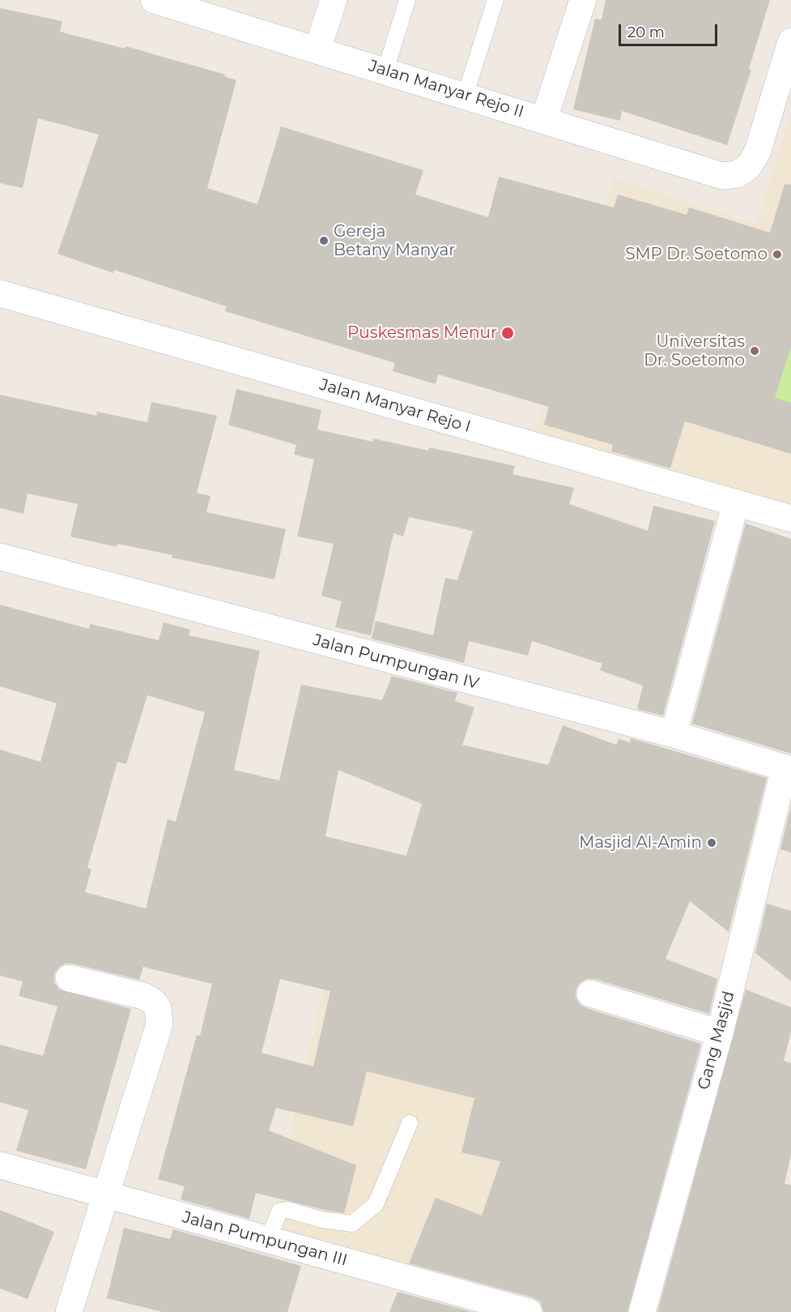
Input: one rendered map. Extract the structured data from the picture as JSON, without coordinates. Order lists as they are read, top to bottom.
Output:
{
  "streets": {
    "street": [
      "Jalan Manyar Rejo II",
      "Jalan Manyar Rejo I",
      "Jalan Pumpungan IV",
      "Gang Masjid",
      "Jalan Pumpungan III"
    ]
  },
  "crossings": [
    ["Jalan Pumpungan IV", "Gang Masjid"]
  ],
  "places": [
    "Gereja Betany Manyar",
    "SMP Dr. Soetomo",
    "Puskesmas Menur",
    "Universitas Dr. Soetomo",
    "Masjid Al-Amin"
  ],
  "scale_bar": "20 m"
}
